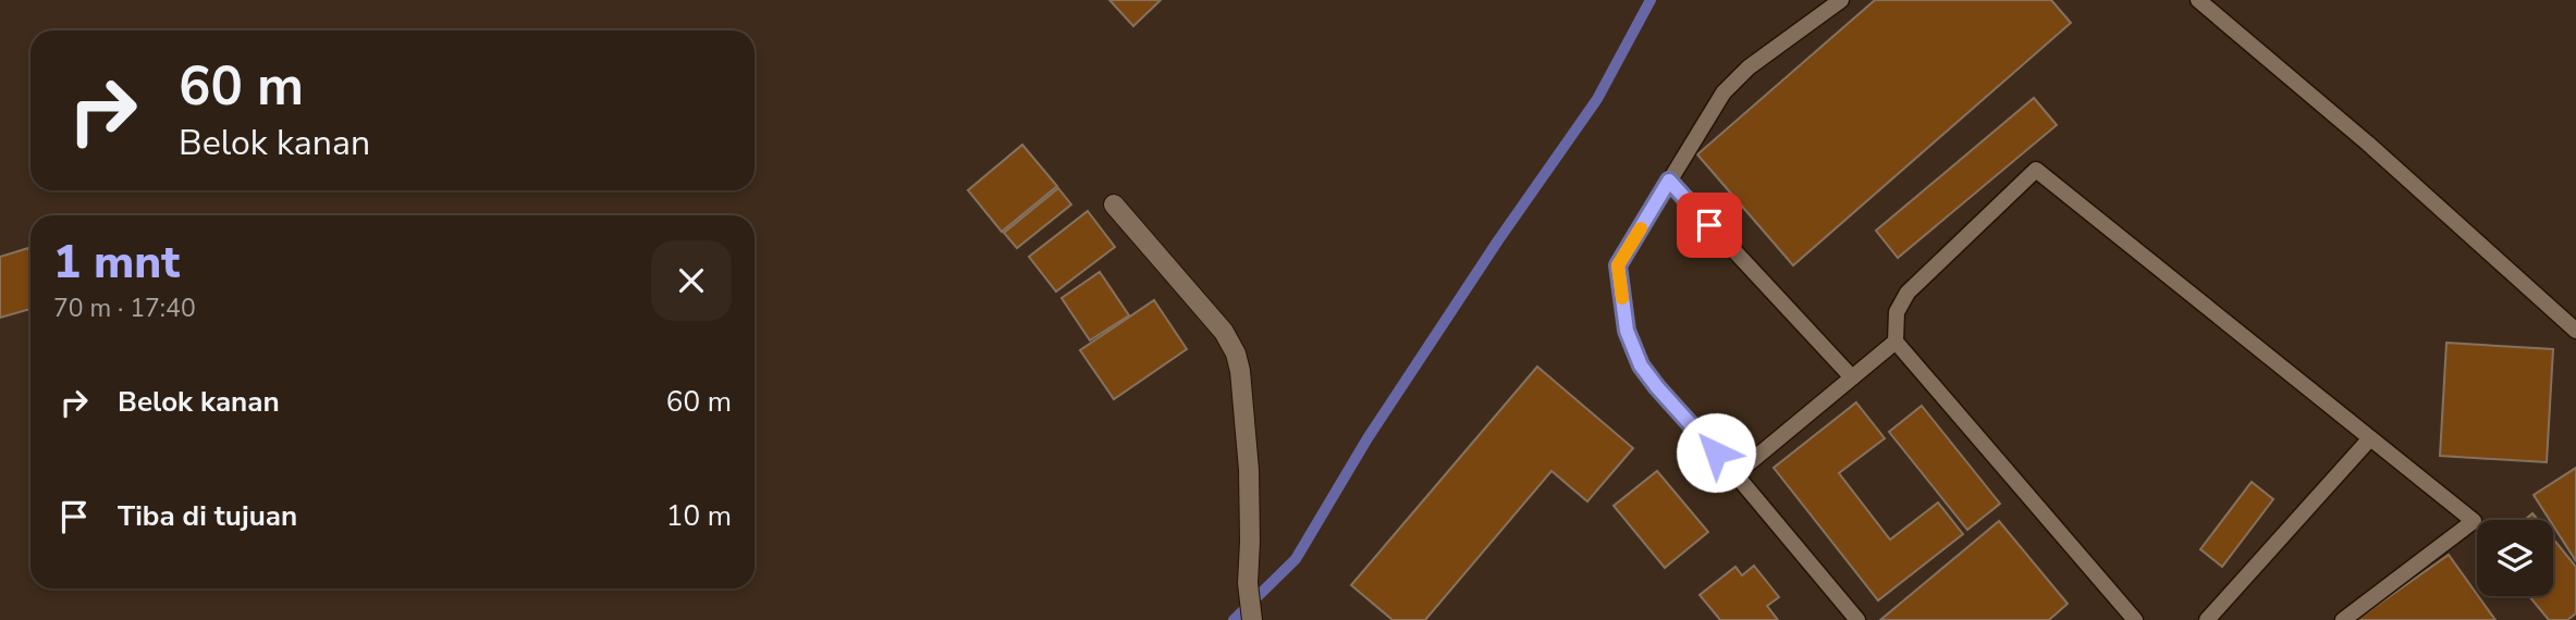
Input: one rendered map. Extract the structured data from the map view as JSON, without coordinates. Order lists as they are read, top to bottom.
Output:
{
  "page": {
    "turn": ["60 m", "Belok kanan"],
    "heading": ["1 mnt", "70 m · 17:40"],
    "list": [
      {
        "name": "Belok kanan",
        "value": "60 m"
      },
      {
        "name": "Tiba di tujuan",
        "value": "10 m"
      }
    ]
  }
}
